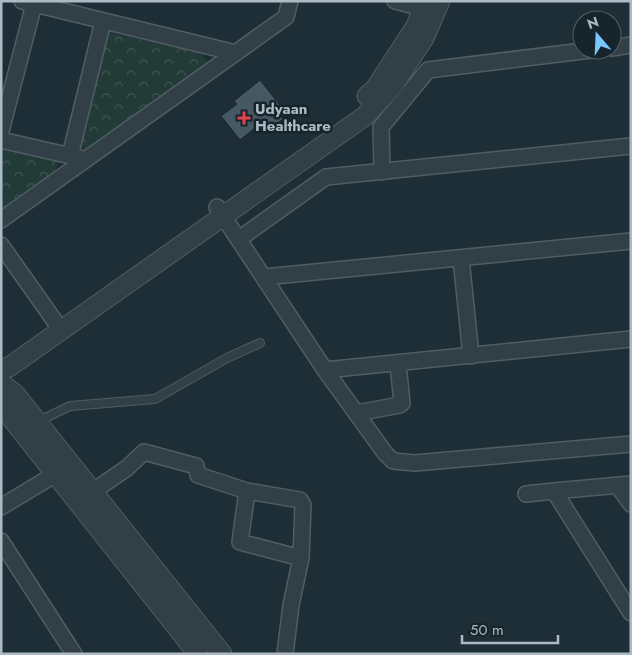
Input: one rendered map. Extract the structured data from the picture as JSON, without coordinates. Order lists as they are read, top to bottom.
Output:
{
  "places": {
    "health": ["Udyaan Healthcare"]
  },
  "scale_bar": "50 m",
  "north": "top"
}
